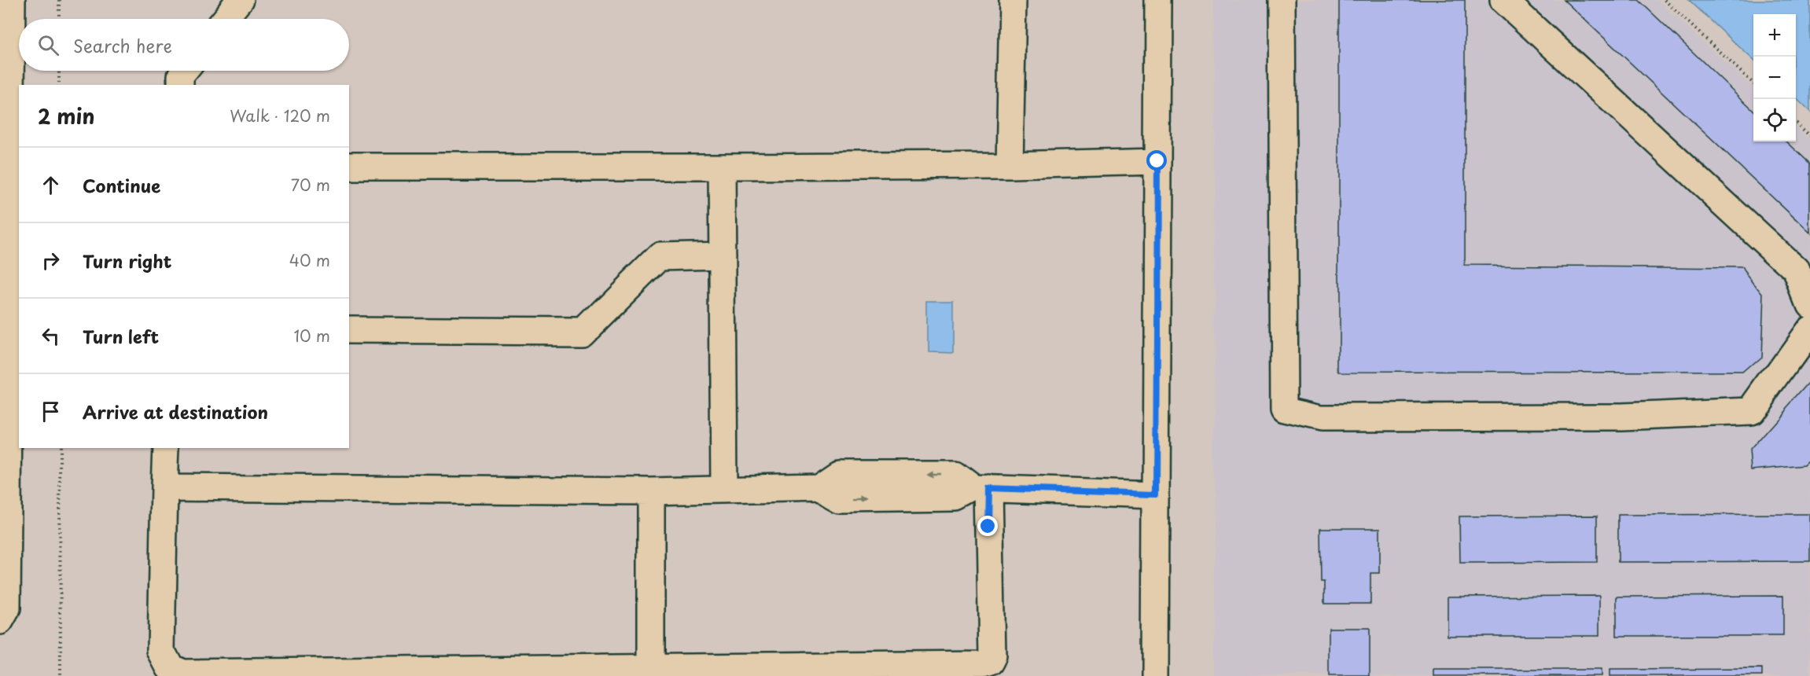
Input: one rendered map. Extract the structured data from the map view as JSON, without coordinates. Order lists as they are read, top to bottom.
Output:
{
  "page": {
    "map_buttons": ["+", "−"],
    "search": "Search here",
    "heading": ["2 min", "Walk · 120 m"],
    "list": [
      ["Continue", "70 m"],
      ["Turn right", "40 m"],
      ["Turn left", "10 m"],
      "Arrive at destination"
    ]
  }
}
